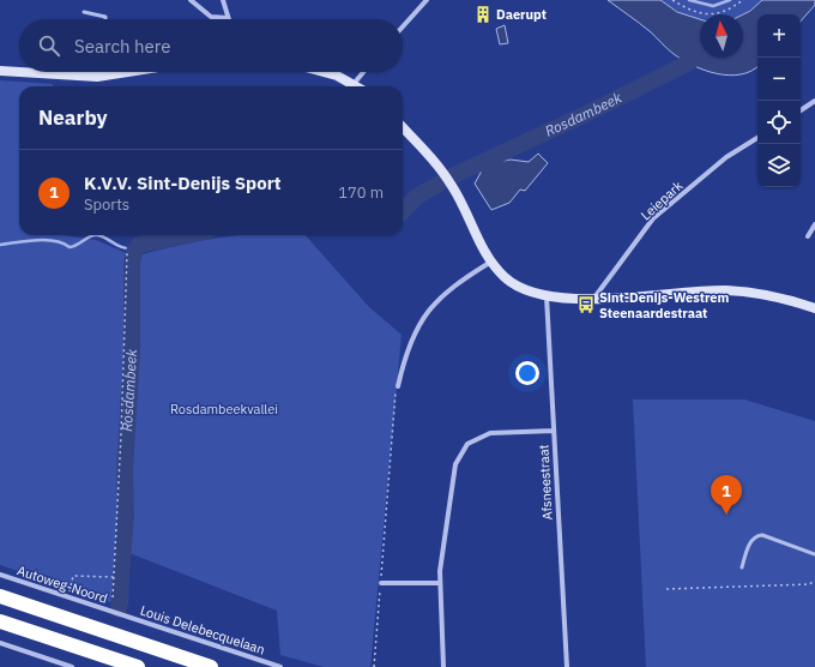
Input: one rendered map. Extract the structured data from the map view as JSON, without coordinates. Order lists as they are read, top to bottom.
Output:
{
  "streets": {
    "street": [
      "Leiepark",
      "Afsneestraat",
      "Autoweg-Noord",
      "Louis Delebecquelaan"
    ]
  },
  "crossings": [
    ["Autoweg-Noord", "Louis Delebecquelaan"]
  ],
  "water": ["Rosdambeek"],
  "parks": ["Rosdambeekvallei"],
  "places": {
    "building": ["Daerupt"],
    "bus stop": ["Sint-Denijs-Westrem Steenaardestraat"]
  },
  "north": "top",
  "page": {
    "map_buttons": ["+", "−"],
    "search": "Search here",
    "heading": "Nearby",
    "list": [
      {
        "mark": "1",
        "name": "K.V.V. Sint-Denijs Sport",
        "note": "Sports",
        "value": "170 m"
      }
    ],
    "pins": "1"
  }
}
